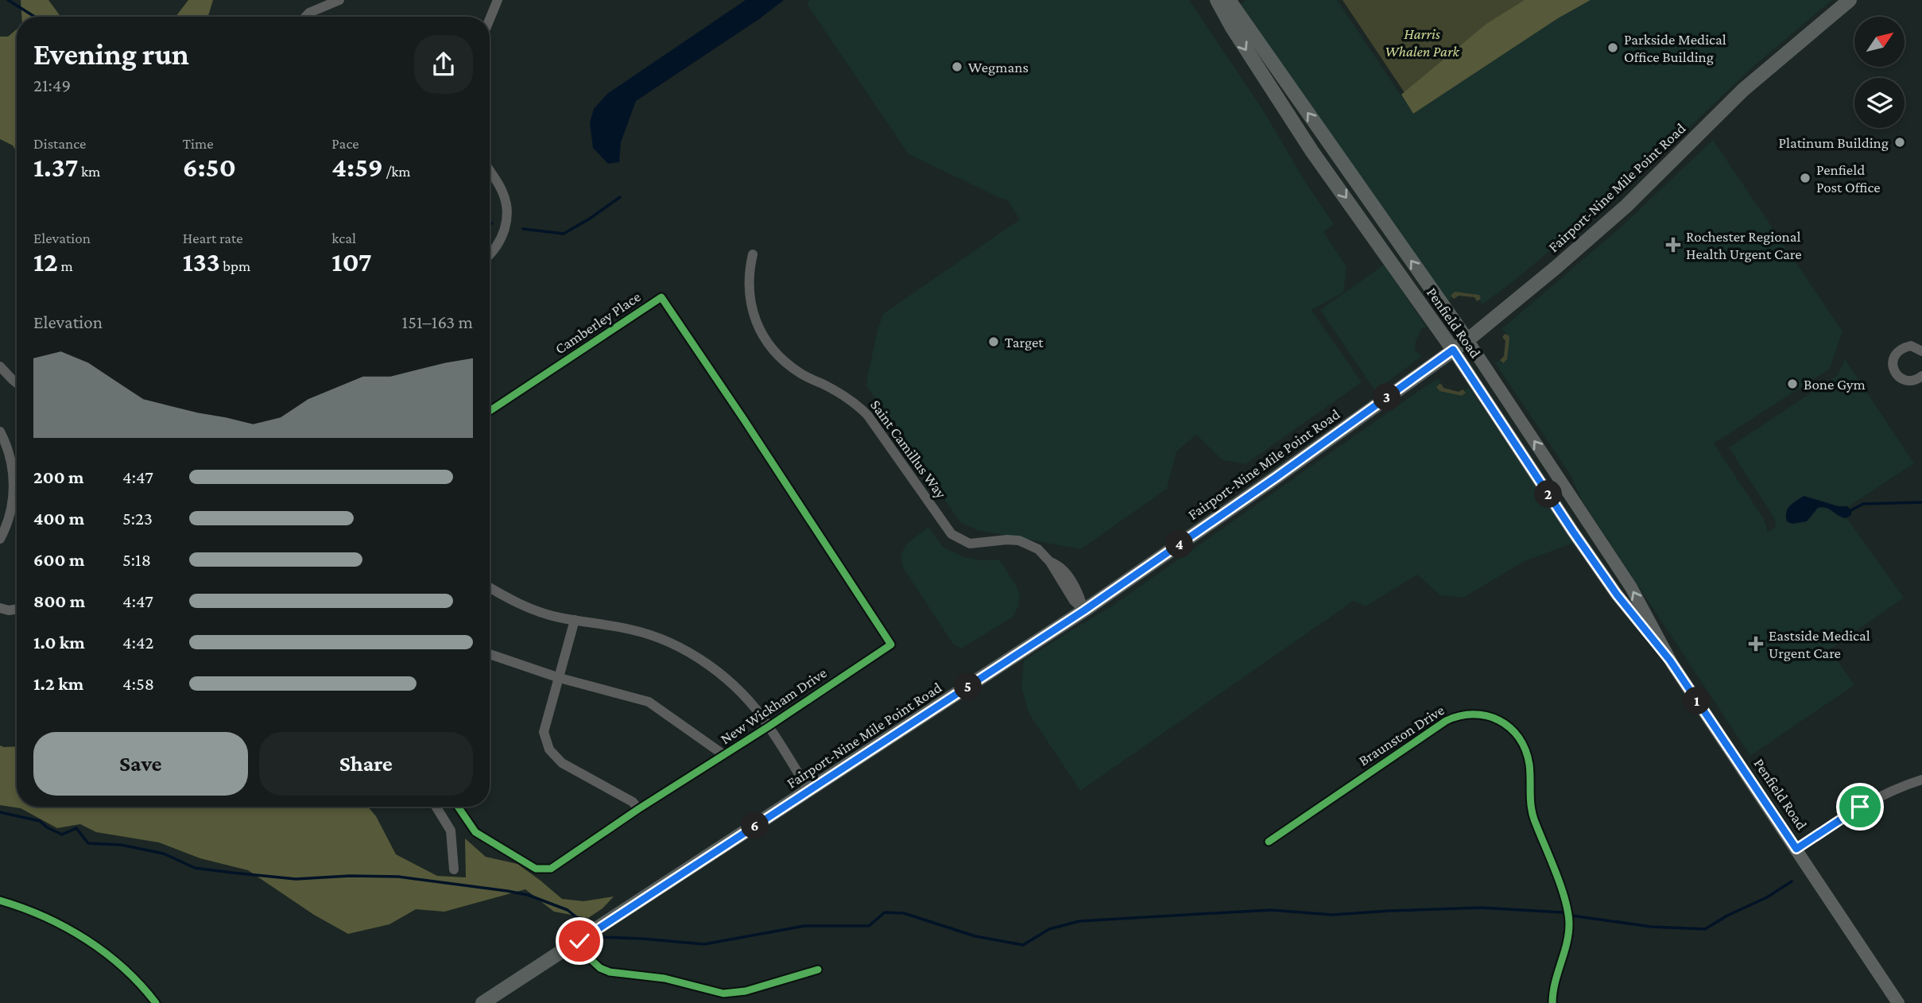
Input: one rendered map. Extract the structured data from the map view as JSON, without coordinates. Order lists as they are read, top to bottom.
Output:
{
  "streets": {
    "main road": ["Fairport-Nine Mile Point Road", "Penfield Road"],
    "street": [
      "Camberley Place",
      "Saint Camillus Way",
      "New Wickham Drive",
      "Braunston Drive"
    ]
  },
  "crossings": [
    ["Fairport-Nine Mile Point Road", "Penfield Road"],
    ["Fairport-Nine Mile Point Road", "Saint Camillus Way"],
    ["Fairport-Nine Mile Point Road", "New Wickham Drive"],
    ["Camberley Place", "New Wickham Drive"]
  ],
  "parks": ["Harris Whalen Park"],
  "places": {
    "other": [
      "Parkside Medical Office Building",
      "Wegmans",
      "Platinum Building",
      "Penfield Post Office",
      "Target",
      "Bone Gym"
    ],
    "health": ["Rochester Regional Health Urgent Care", "Eastside Medical Urgent Care"]
  },
  "north": "top right",
  "page": {
    "heading": ["Evening run", "21:49"],
    "stats": [
      ["Distance", "1.37 km"],
      ["Time", "6:50"],
      ["Pace", "4:59 /km"],
      ["Elevation", "12 m"],
      ["Heart rate", "133 bpm"],
      ["kcal", "107"]
    ],
    "chart": ["Elevation", "151–163 m"],
    "pins": [
      "3",
      "2",
      "4",
      "5",
      "1",
      "6"
    ],
    "list": [
      {
        "name": "200 m",
        "note": "4:47"
      },
      {
        "name": "400 m",
        "note": "5:23"
      },
      {
        "name": "600 m",
        "note": "5:18"
      },
      {
        "name": "800 m",
        "note": "4:47"
      },
      {
        "name": "1.0 km",
        "note": "4:42"
      },
      {
        "name": "1.2 km",
        "note": "4:58"
      }
    ],
    "buttons": ["Save", "Share"]
  }
}
